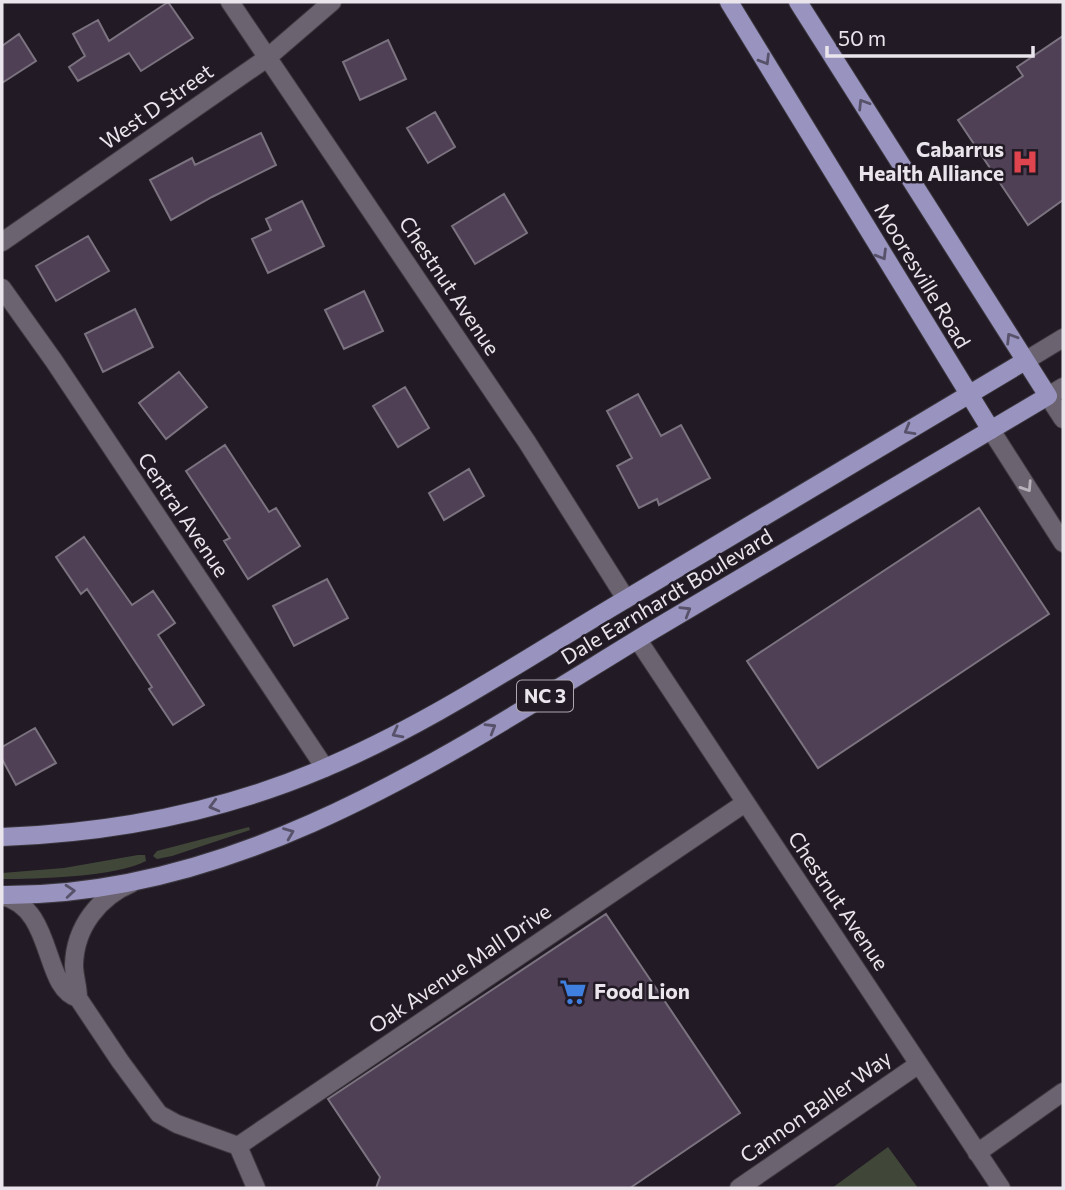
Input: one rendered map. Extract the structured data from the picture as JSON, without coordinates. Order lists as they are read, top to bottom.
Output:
{
  "streets": {
    "main road": ["Mooresville Road", "Dale Earnhardt Boulevard", "NC 3"],
    "street": [
      "West D Street",
      "Chestnut Avenue",
      "Central Avenue",
      "Oak Avenue Mall Drive",
      "Cannon Baller Way"
    ]
  },
  "crossings": [
    ["West D Street", "Chestnut Avenue"],
    ["Mooresville Road", "Dale Earnhardt Boulevard"],
    ["Chestnut Avenue", "Dale Earnhardt Boulevard"],
    ["Chestnut Avenue", "Oak Avenue Mall Drive"],
    ["Chestnut Avenue", "Cannon Baller Way"],
    ["Central Avenue", "Dale Earnhardt Boulevard"]
  ],
  "places": {
    "hospital": ["Cabarrus Health Alliance"],
    "supermarket": ["Food Lion"]
  },
  "scale_bar": "50 m"
}
